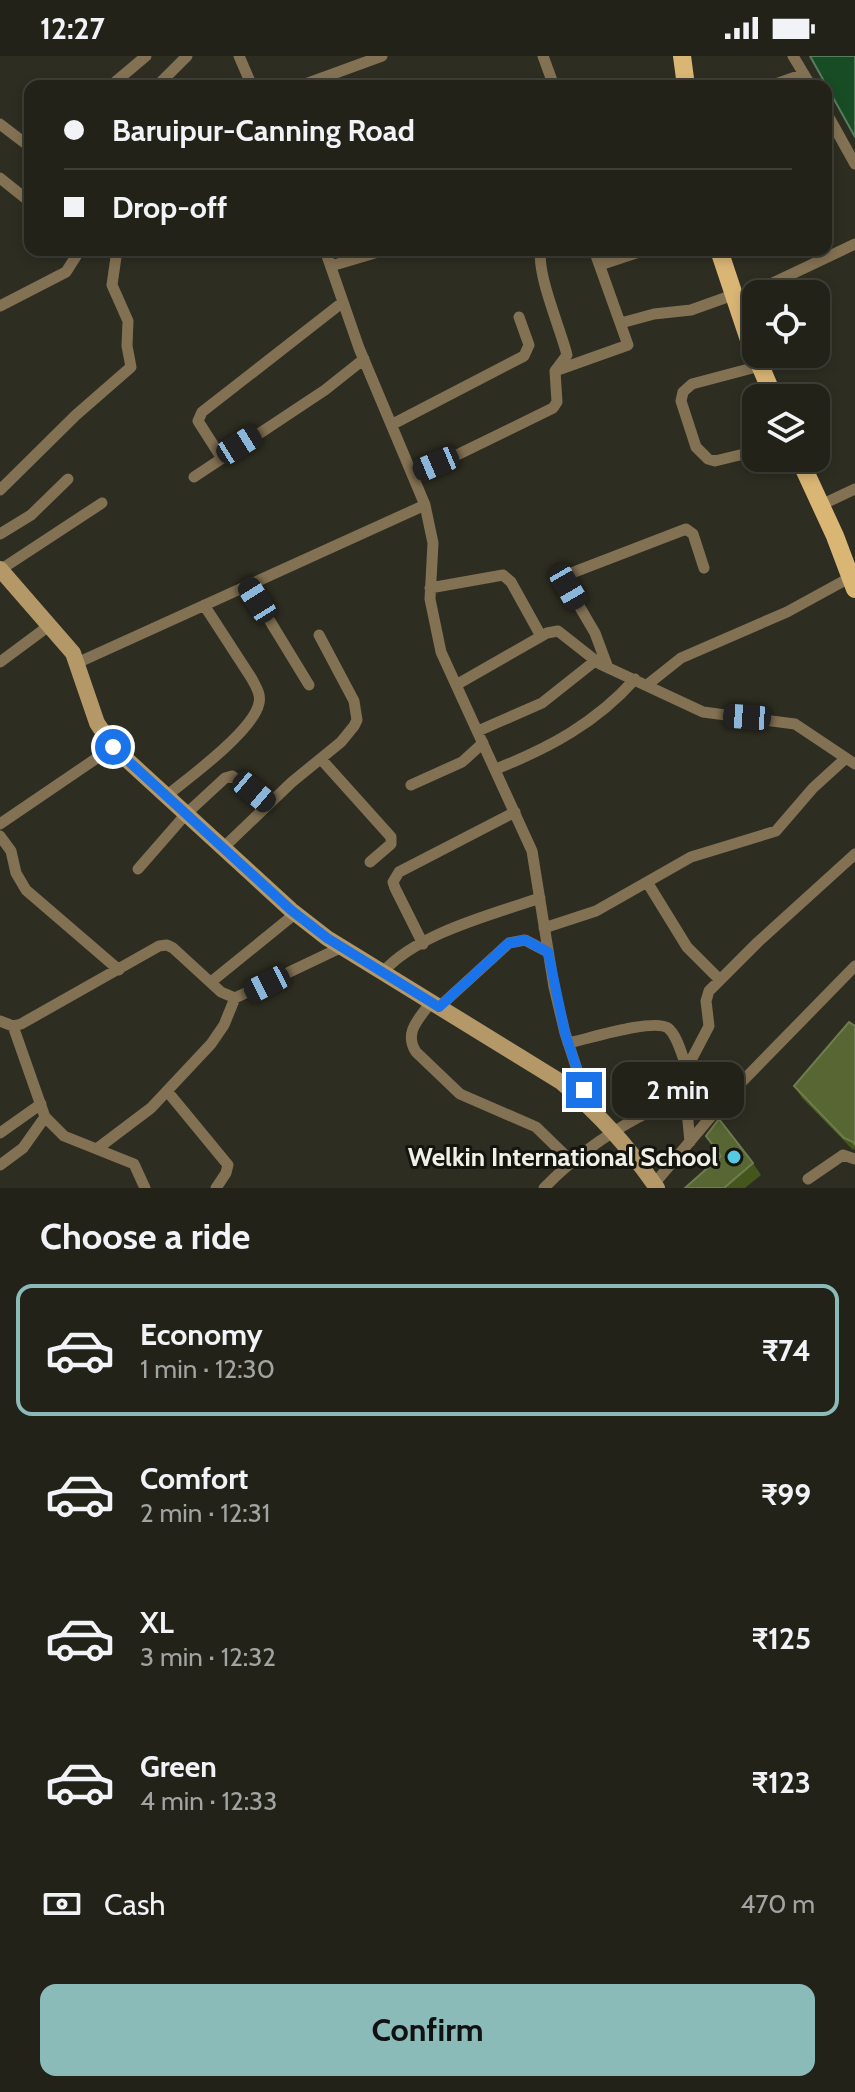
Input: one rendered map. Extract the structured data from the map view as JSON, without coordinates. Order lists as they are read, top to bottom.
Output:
{
  "places": ["Welkin International School"],
  "page": {
    "status": "12:27",
    "banner": ["Baruipur-Canning Road", "Drop-off"],
    "bubble": "2 min",
    "heading": "Choose a ride",
    "list": [
      {
        "name": "Economy",
        "note": "1 min · 12:30",
        "value": "₹74"
      },
      {
        "name": "Comfort",
        "note": "2 min · 12:31",
        "value": "₹99"
      },
      {
        "name": "XL",
        "note": "3 min · 12:32",
        "value": "₹125"
      },
      {
        "name": "Green",
        "note": "4 min · 12:33",
        "value": "₹123"
      }
    ],
    "pay": ["Cash", "470 m"],
    "buttons": "Confirm"
  }
}
